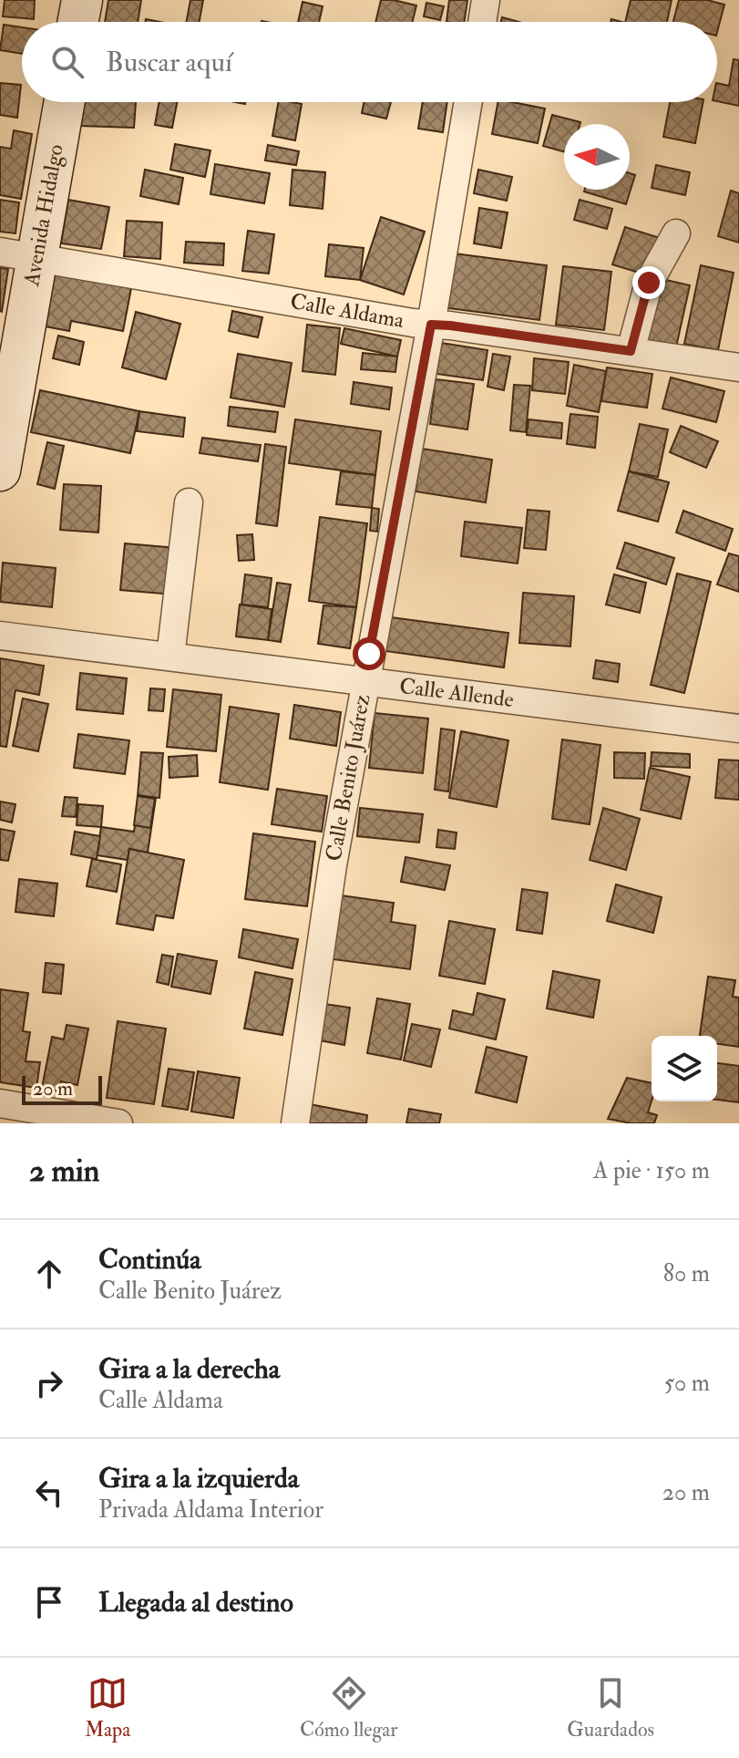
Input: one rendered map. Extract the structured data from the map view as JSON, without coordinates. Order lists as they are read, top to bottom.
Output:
{
  "streets": {
    "street": [
      "Avenida Hidalgo",
      "Calle Aldama",
      "Calle Allende",
      "Calle Benito Juárez"
    ]
  },
  "crossings": [
    ["Avenida Hidalgo", "Calle Aldama"],
    ["Calle Aldama", "Calle Benito Juárez"],
    ["Calle Allende", "Calle Benito Juárez"]
  ],
  "scale_bar": "20 m",
  "north": "left",
  "page": {
    "search": "Buscar aquí",
    "scale": "20 m",
    "heading": ["2 min", "A pie · 150 m"],
    "list": [
      ["Continúa", "Calle Benito Juárez", "80 m"],
      ["Gira a la derecha", "Calle Aldama", "50 m"],
      ["Gira a la izquierda", "Privada Aldama Interior", "20 m"],
      "Llegada al destino"
    ],
    "nav": ["Mapa", "Cómo llegar", "Guardados"]
  }
}
